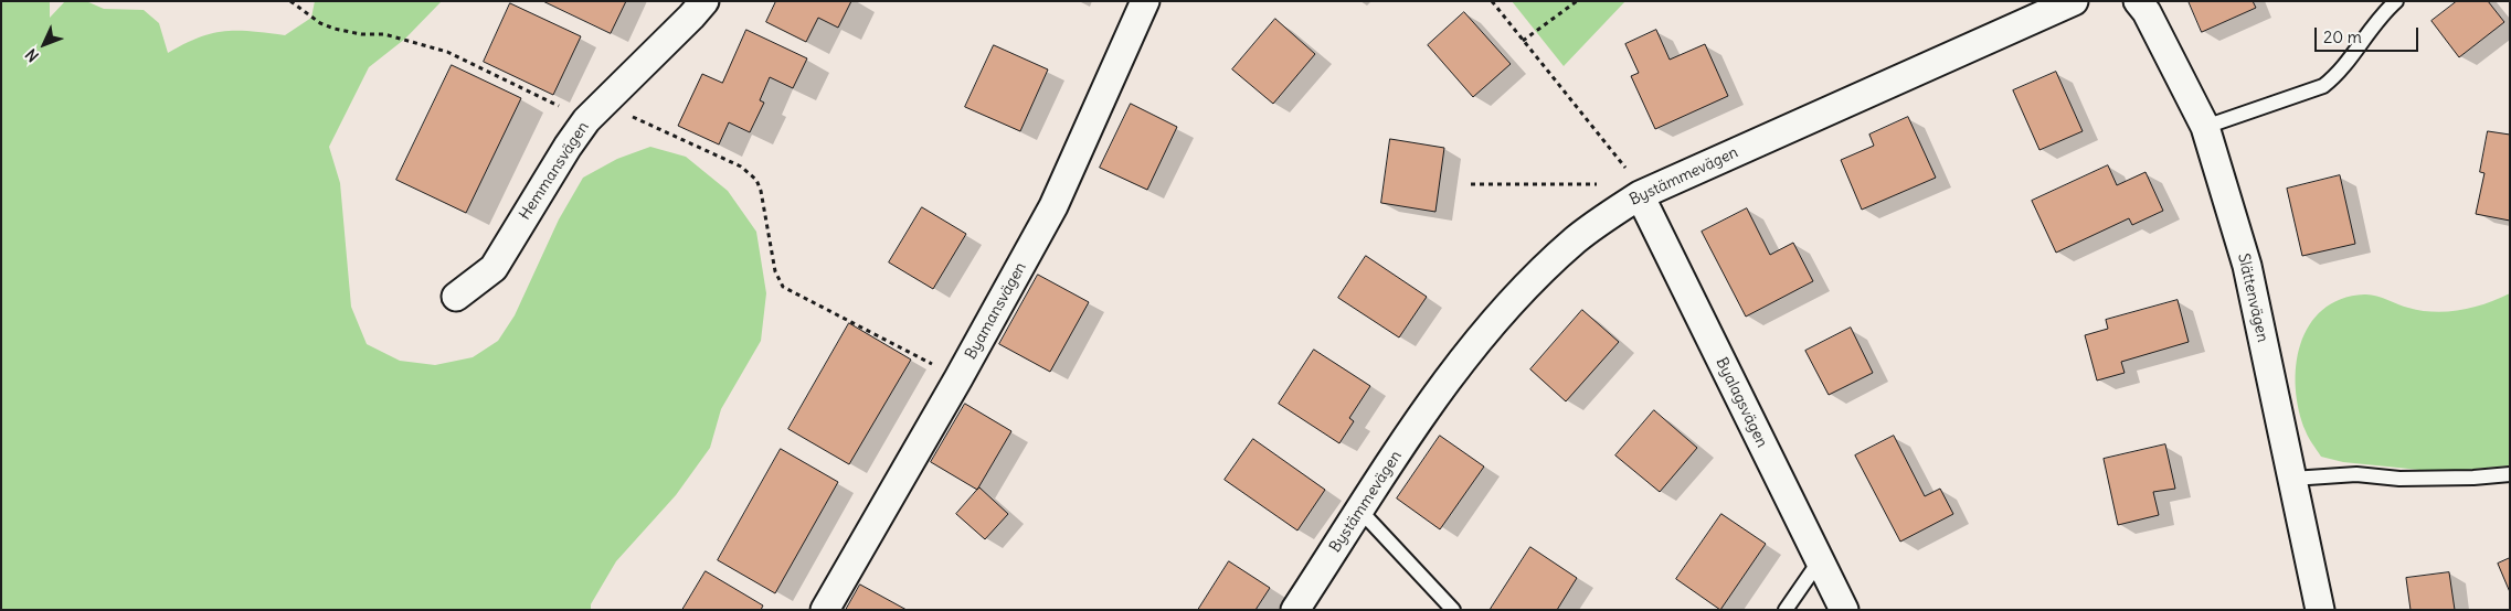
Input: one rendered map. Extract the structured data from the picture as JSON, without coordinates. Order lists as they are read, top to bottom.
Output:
{
  "streets": {
    "street": [
      "Hemmansvägen",
      "Bystämmevägen",
      "Slättenvägen",
      "Byamansvägen",
      "Byalagsvägen"
    ]
  },
  "crossings": [
    ["Bystämmevägen", "Byalagsvägen"]
  ],
  "scale_bar": "20 m",
  "north": "bottom left"
}
